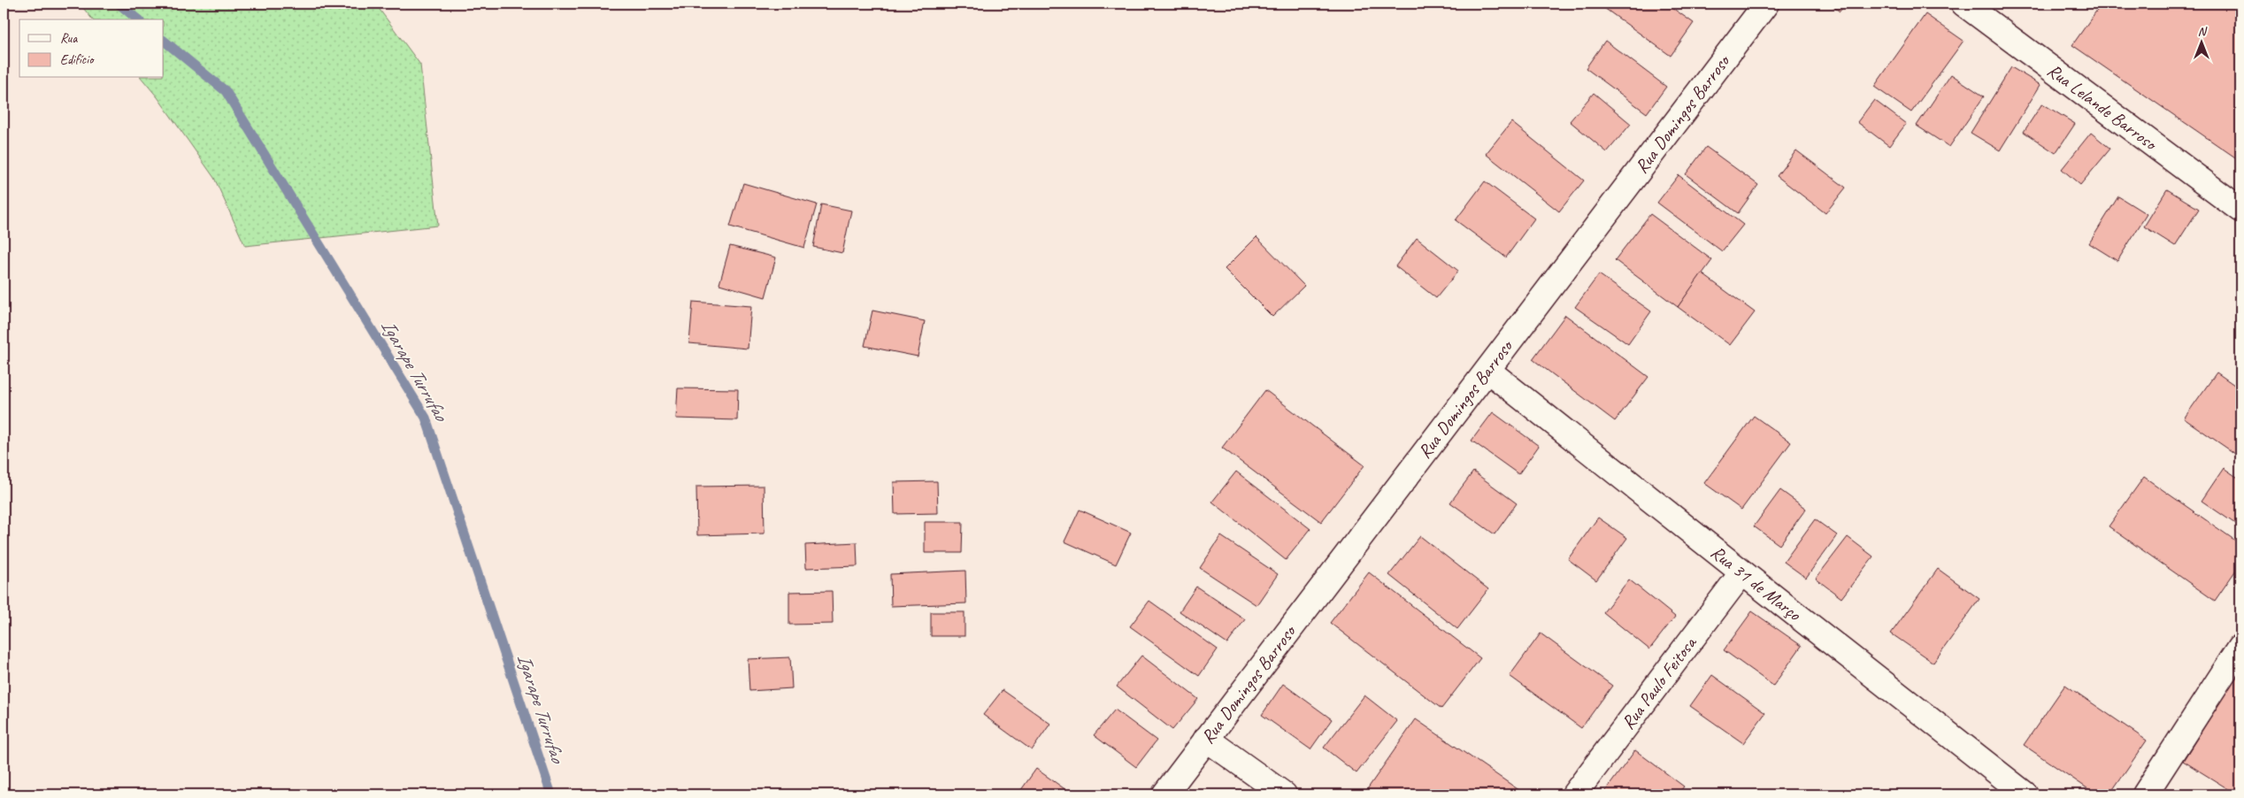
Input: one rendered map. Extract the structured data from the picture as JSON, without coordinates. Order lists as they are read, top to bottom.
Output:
{
  "streets": {
    "street": [
      "Rua Lelande Barroso",
      "Rua Domingos Barroso",
      "Rua 31 de Março",
      "Rua Paulo Feitosa"
    ]
  },
  "crossings": [
    ["Rua Domingos Barroso", "Rua 31 de Março"],
    ["Rua 31 de Março", "Rua Paulo Feitosa"]
  ],
  "water": ["Igarape Turrufao"],
  "legend": ["Rua", "Edifício"],
  "north": "top"
}
